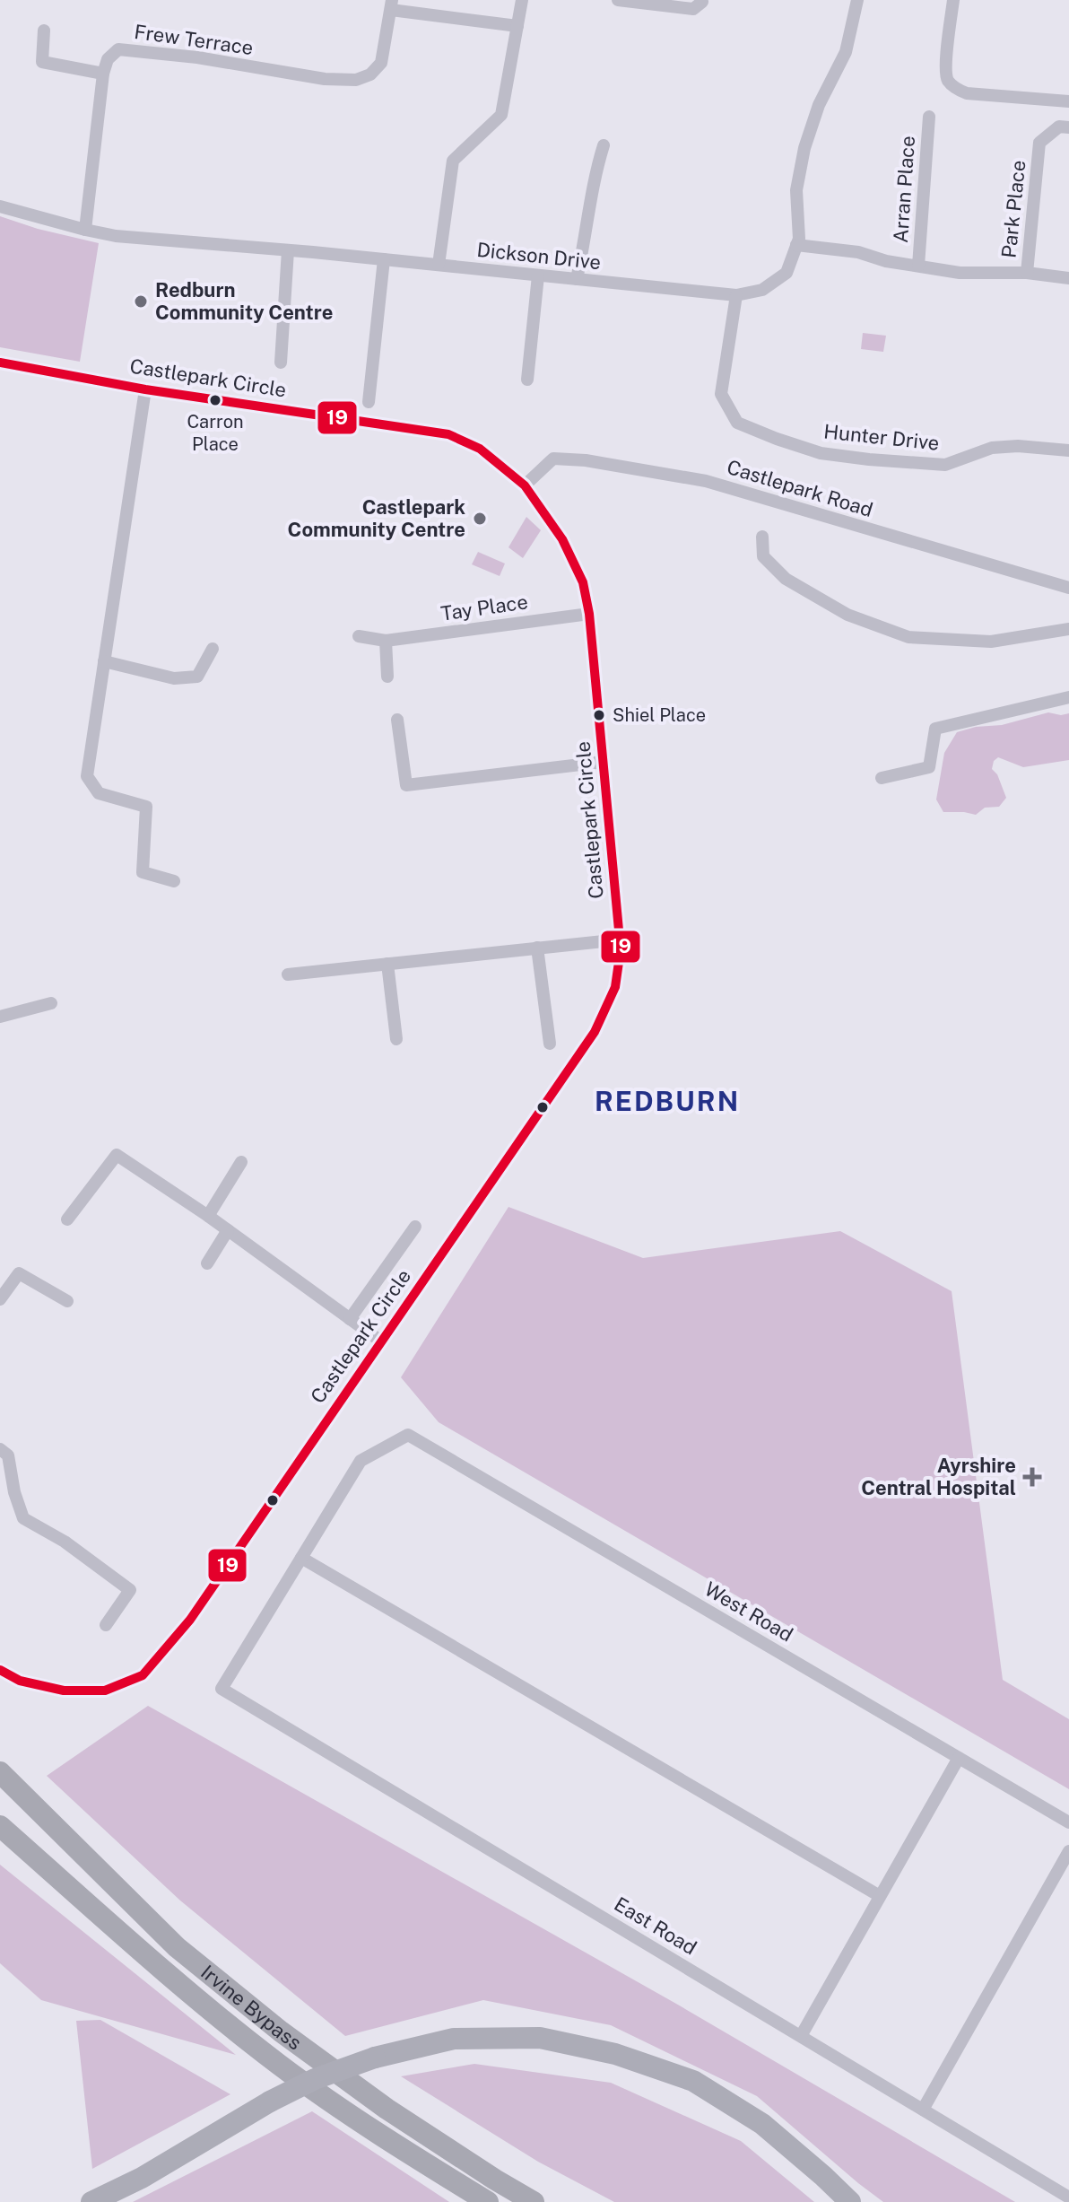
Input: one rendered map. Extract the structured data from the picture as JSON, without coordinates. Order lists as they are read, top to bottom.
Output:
{
  "streets": {
    "highway": ["Irvine Bypass"],
    "street": [
      "Frew Terrace",
      "Arran Place",
      "Park Place",
      "Dickson Drive",
      "Castlepark Circle",
      "Hunter Drive",
      "Castlepark Road",
      "Tay Place",
      "West Road",
      "East Road"
    ]
  },
  "crossings": [
    ["Dickson Drive", "Hunter Drive"],
    ["Castlepark Circle", "Castlepark Road"],
    ["Castlepark Circle", "Tay Place"],
    ["West Road", "East Road"]
  ],
  "districts": ["REDBURN"],
  "places": {
    "other": [
      "Redburn Community Centre",
      "Carron Place",
      "Castlepark Community Centre",
      "Shiel Place"
    ],
    "health": ["Ayrshire Central Hospital"]
  },
  "lines": ["transit line 19"]
}
